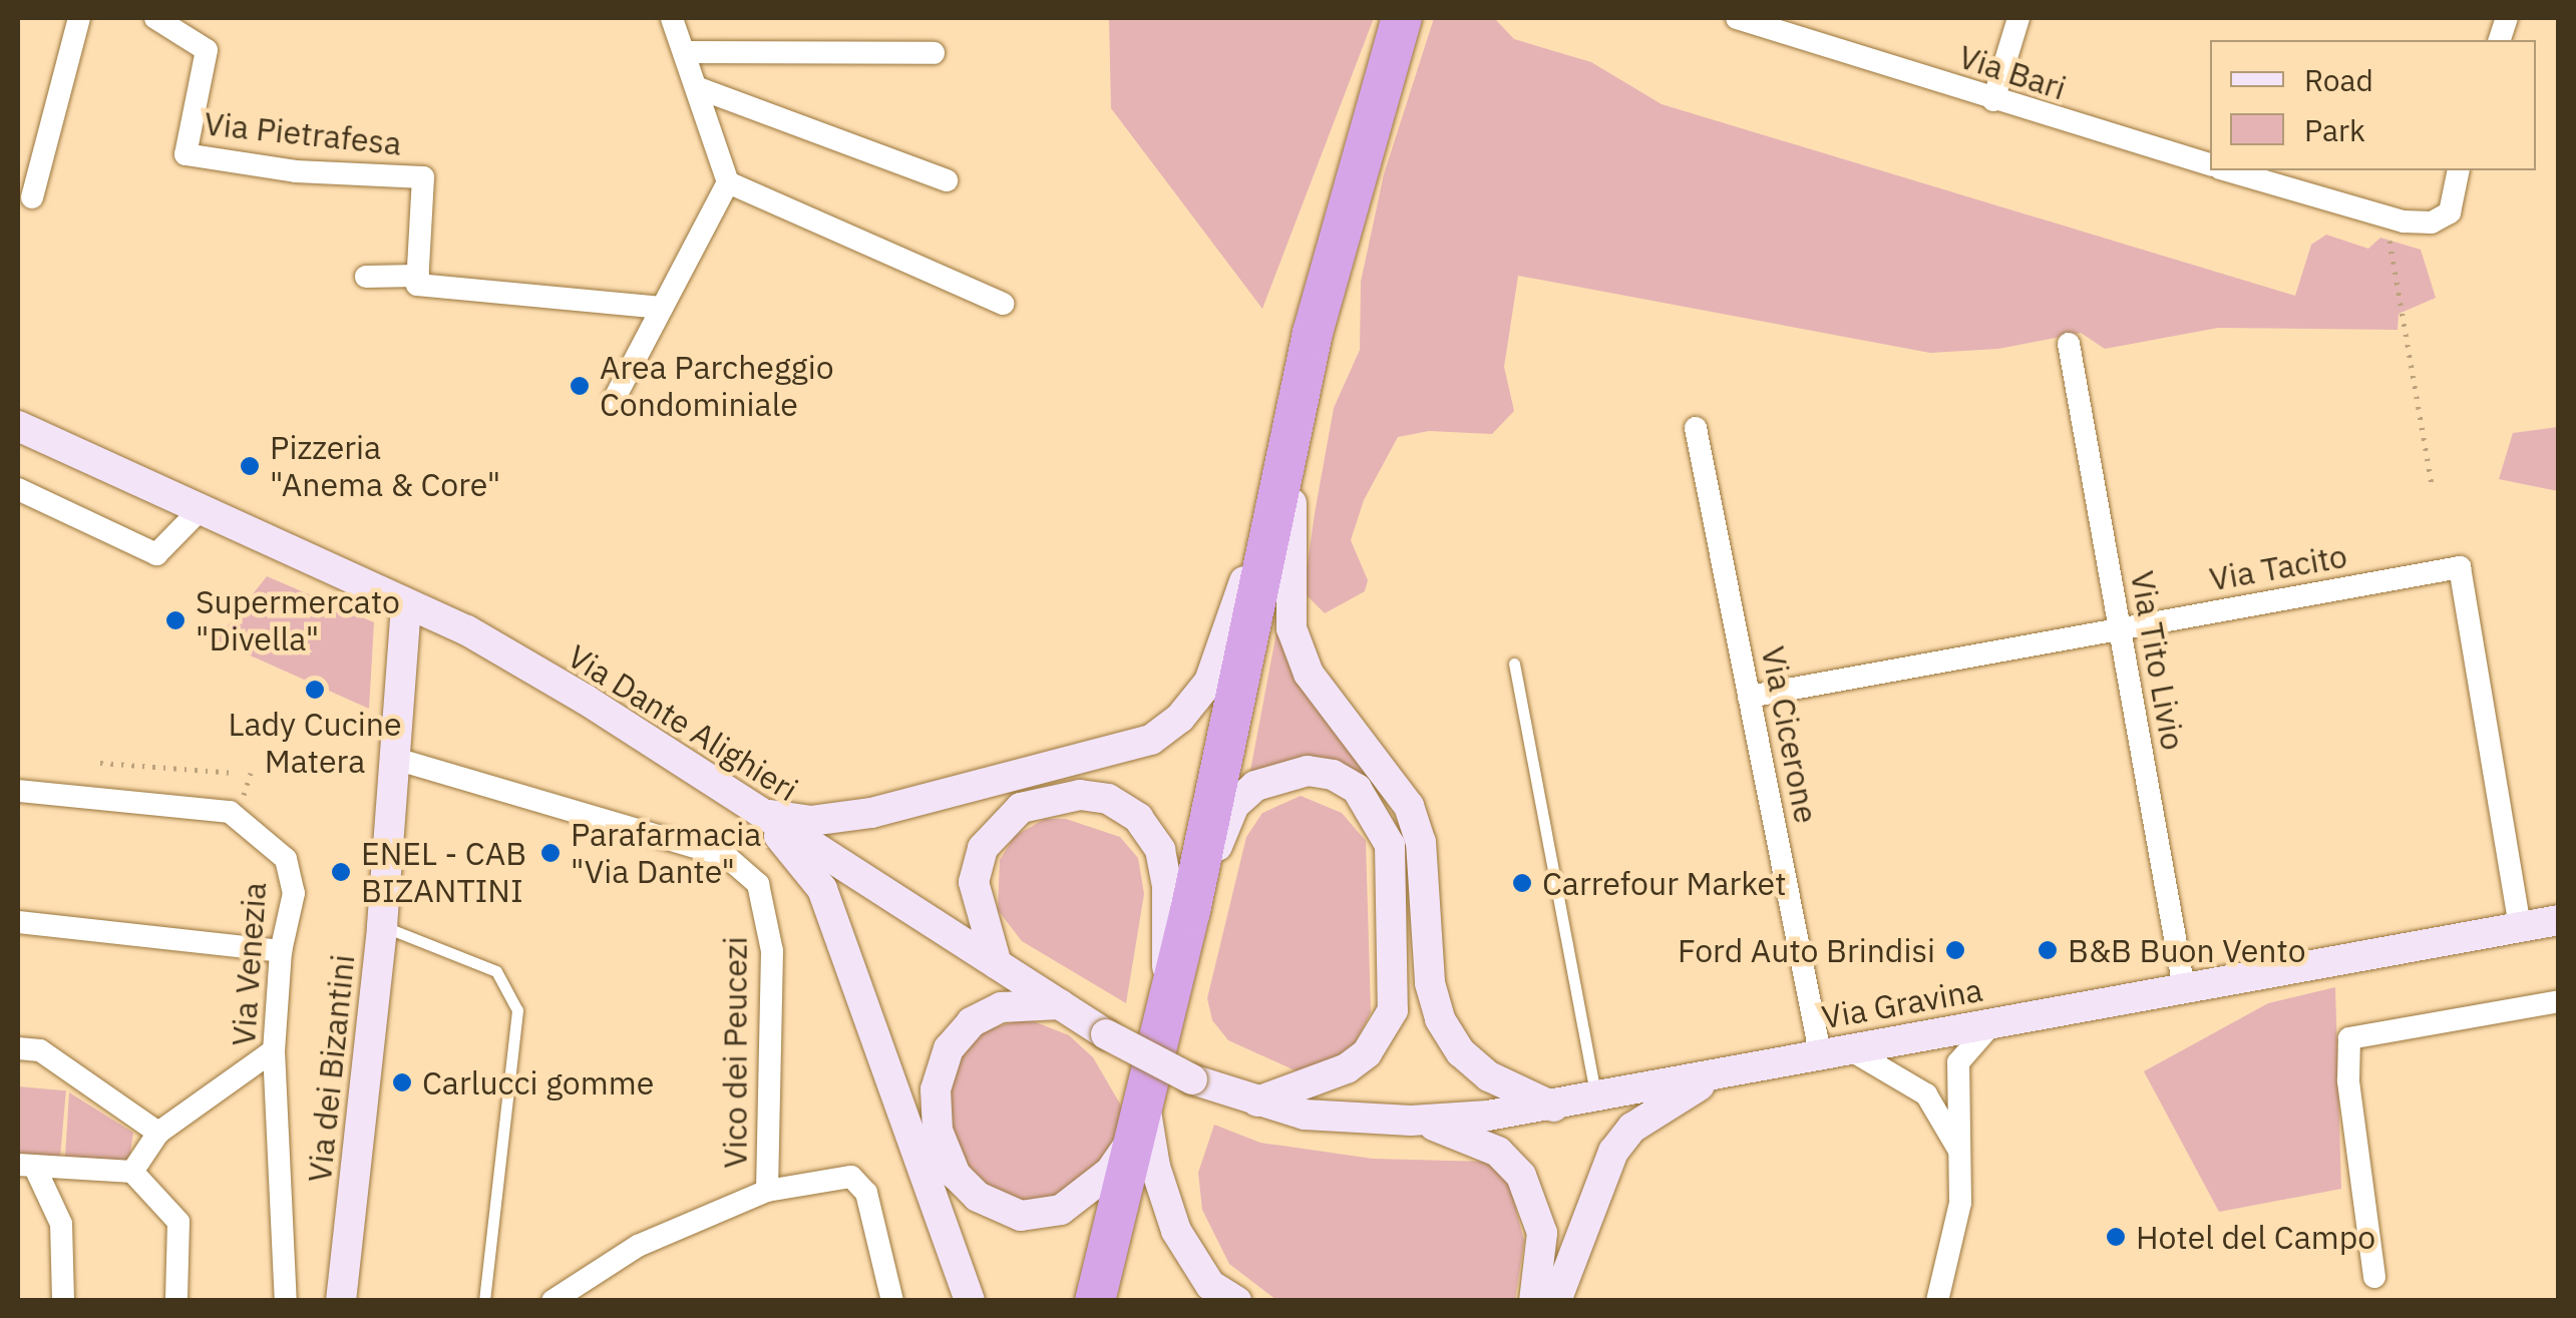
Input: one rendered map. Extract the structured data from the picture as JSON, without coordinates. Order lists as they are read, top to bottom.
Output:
{
  "streets": {
    "main road": ["Via Dante Alighieri", "Via Gravina", "Via dei Bizantini"],
    "street": [
      "Via Bari",
      "Via Pietrafesa",
      "Via Tacito",
      "Via Tito Livio",
      "Via Cicerone",
      "Via Venezia",
      "Vico dei Peucezi"
    ]
  },
  "crossings": [
    ["Via Tacito", "Via Tito Livio"],
    ["Via Tacito", "Via Cicerone"],
    ["Via Tacito", "Via Gravina"],
    ["Via Tito Livio", "Via Gravina"],
    ["Via Dante Alighieri", "Via Gravina"],
    ["Via Dante Alighieri", "Via dei Bizantini"],
    ["Via Cicerone", "Via Gravina"],
    ["Vico dei Peucezi", "Via dei Bizantini"]
  ],
  "places": [
    "Area Parcheggio Condominiale",
    "Pizzeria \"Anema & Core\"",
    "Supermercato \"Divella\"",
    "Lady Cucine Matera",
    "Parafarmacia \"Via Dante\"",
    "ENEL - CAB BIZANTINI",
    "Carrefour Market",
    "Ford Auto Brindisi",
    "B&B Buon Vento",
    "Carlucci gomme",
    "Hotel del Campo"
  ],
  "legend": ["Road", "Park"]
}
